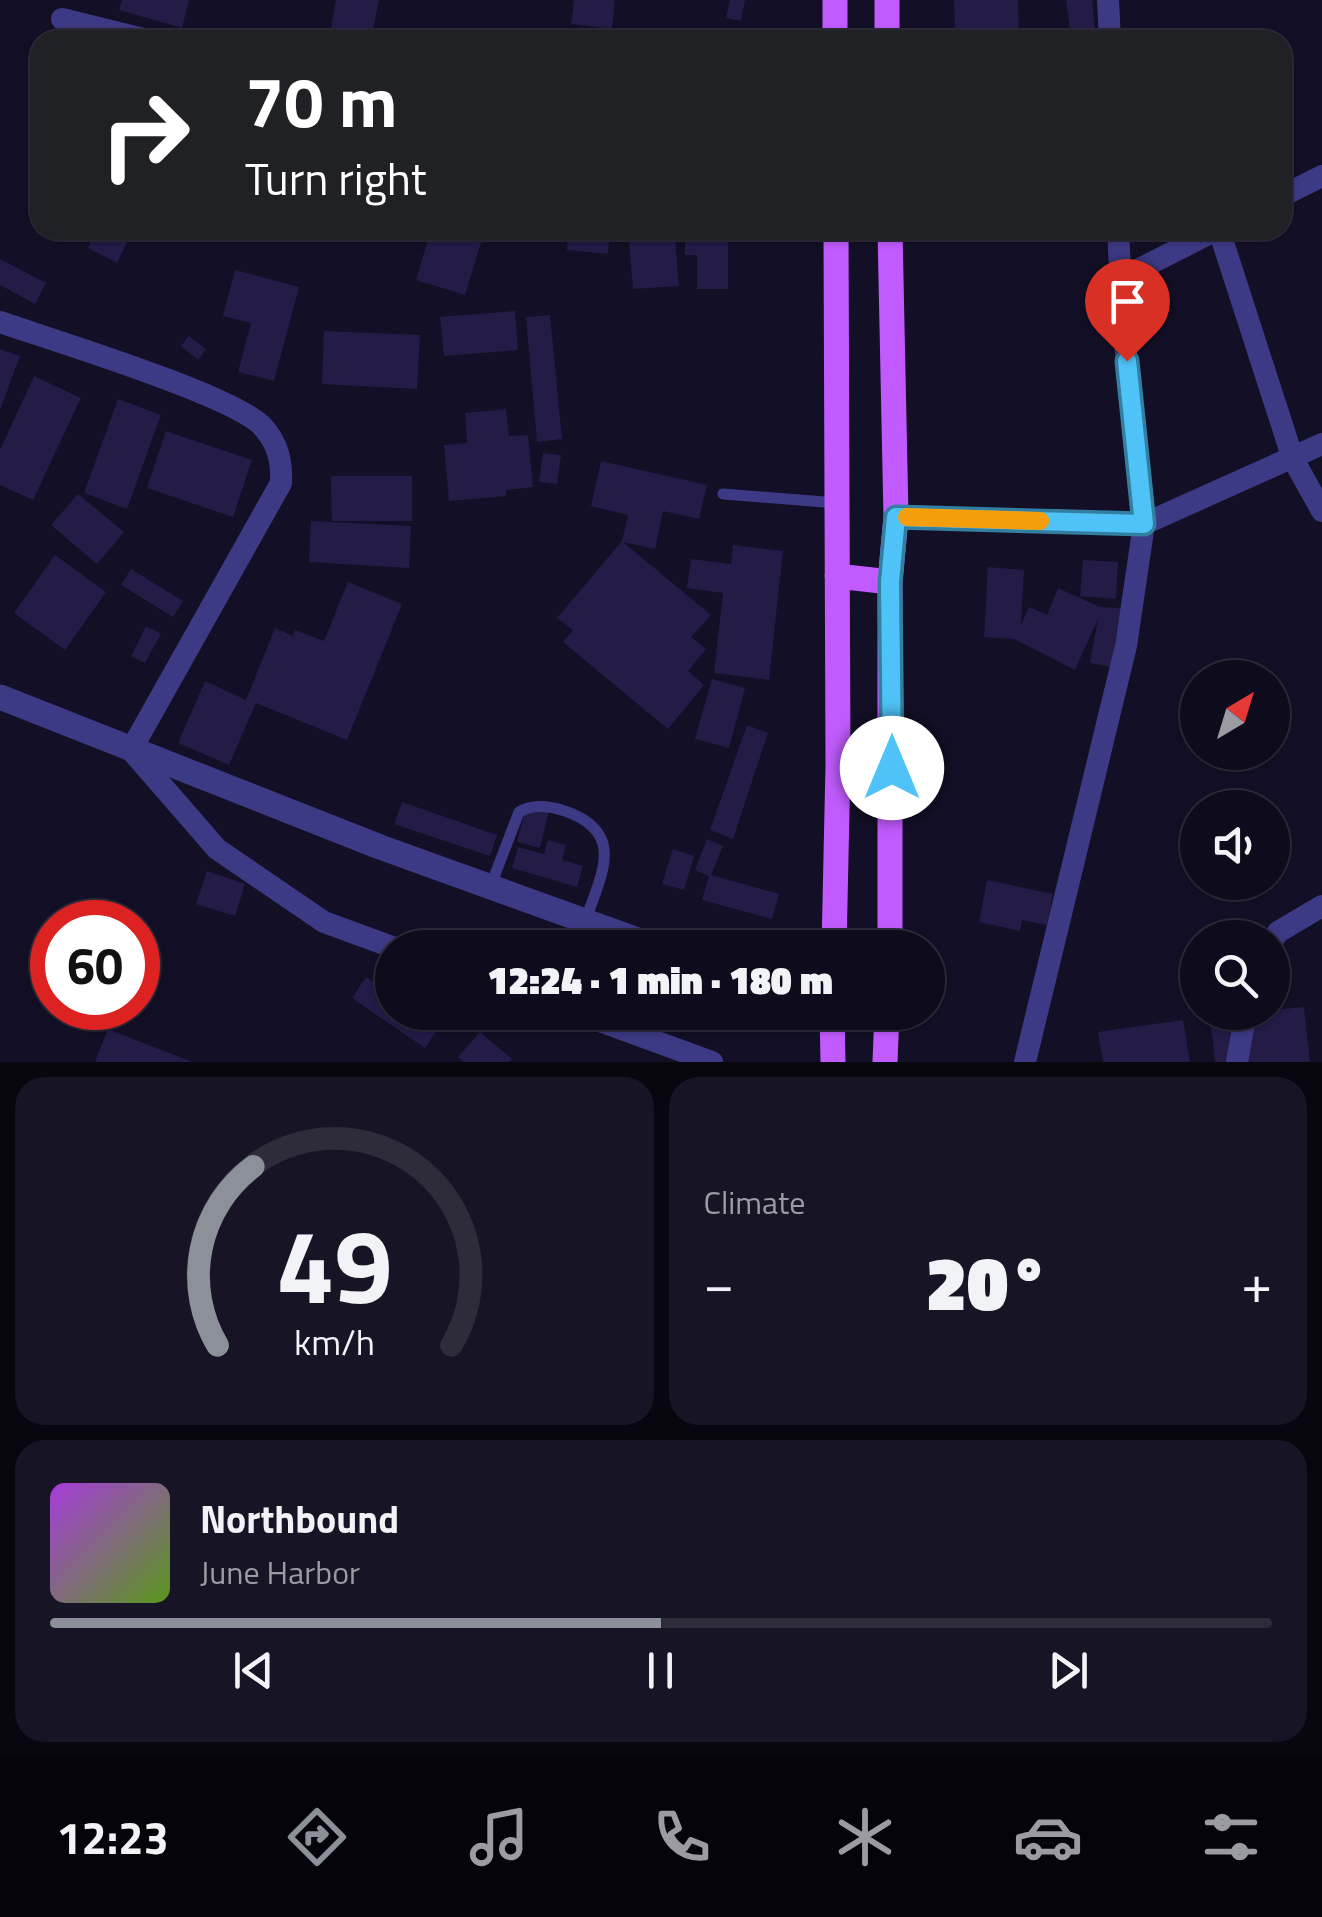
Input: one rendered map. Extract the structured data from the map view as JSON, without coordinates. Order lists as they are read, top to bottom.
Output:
{
  "north": "top right",
  "page": {
    "turn": ["70 m", "Turn right"],
    "limit": "60",
    "trip": "12:24 · 1 min · 180 m",
    "tile": "Climate",
    "heat": ["−", "20°", "+"],
    "song": ["Northbound", "June Harbor"],
    "tabs": "12:23",
    "gauge": ["49", "km/h"]
  }
}
